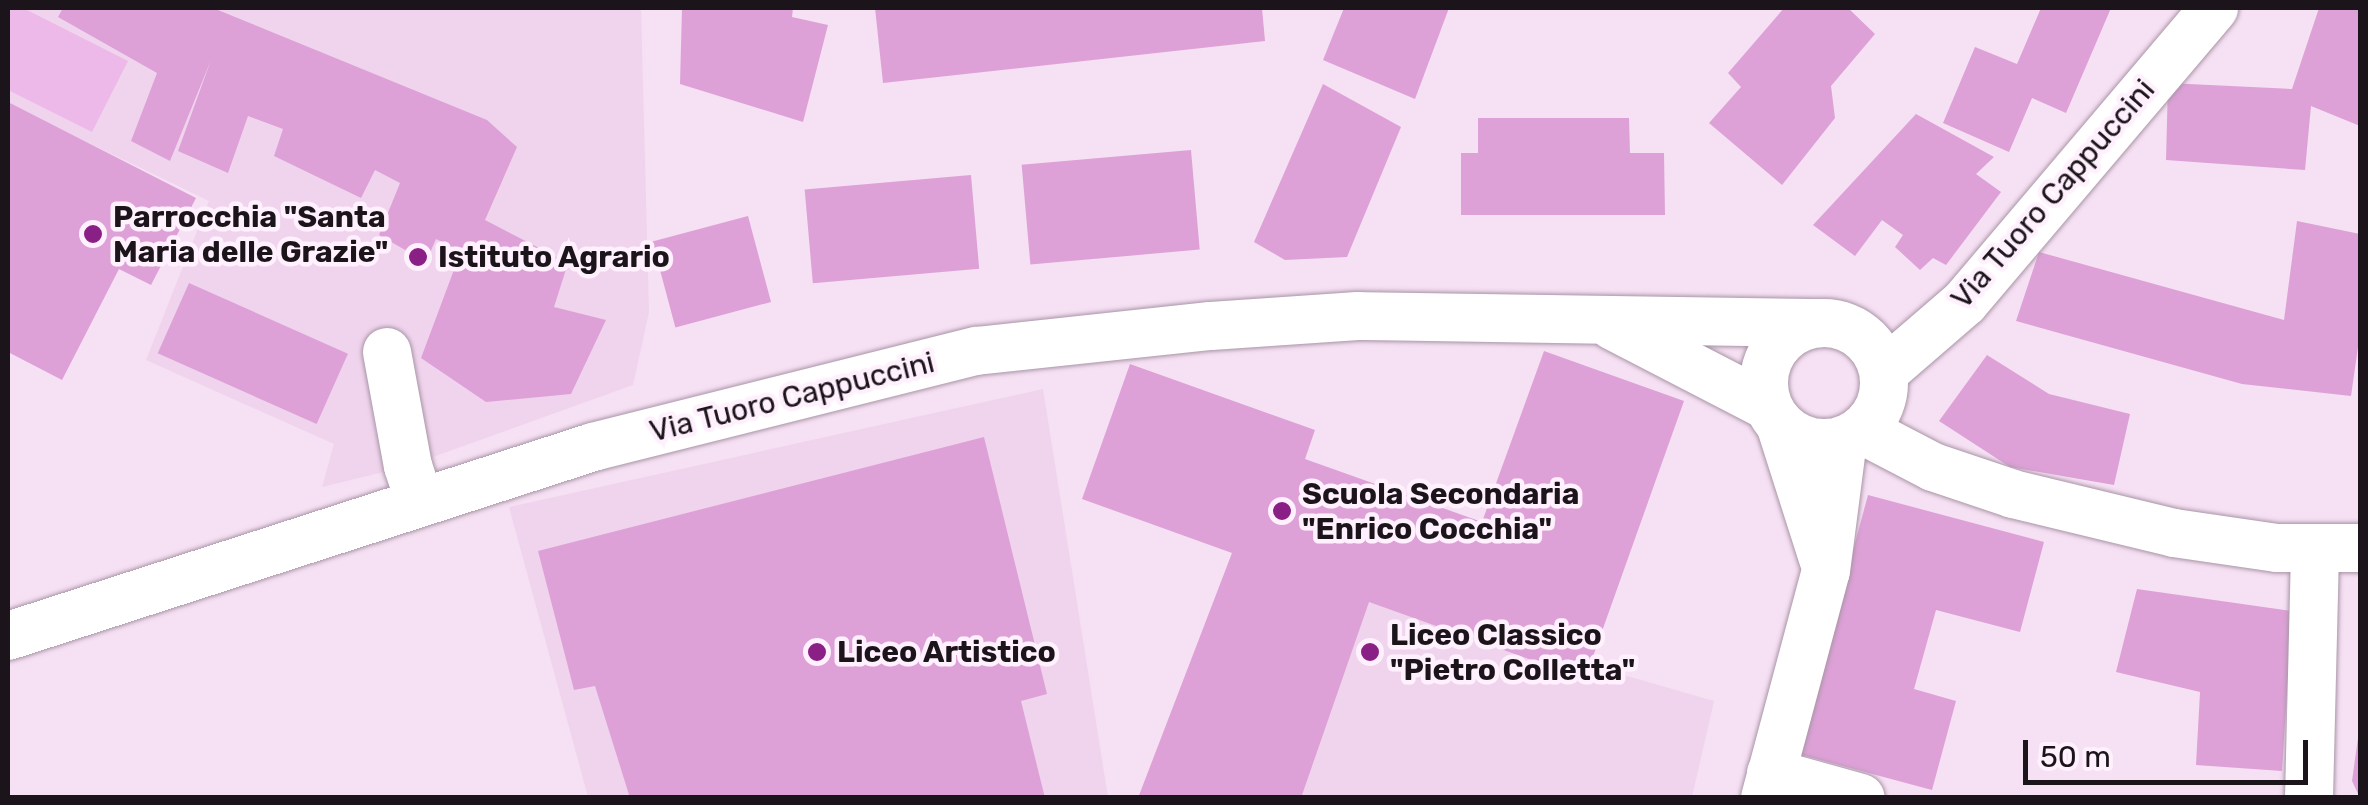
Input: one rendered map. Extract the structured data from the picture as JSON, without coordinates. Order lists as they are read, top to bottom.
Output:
{
  "streets": {
    "street": ["Via Tuoro Cappuccini"]
  },
  "places": [
    "Parrocchia \"Santa Maria delle Grazie\"",
    "Istituto Agrario",
    "Scuola Secondaria \"Enrico Cocchia\"",
    "Liceo Artistico",
    "Liceo Classico \"Pietro Colletta\""
  ],
  "scale_bar": "50 m"
}
